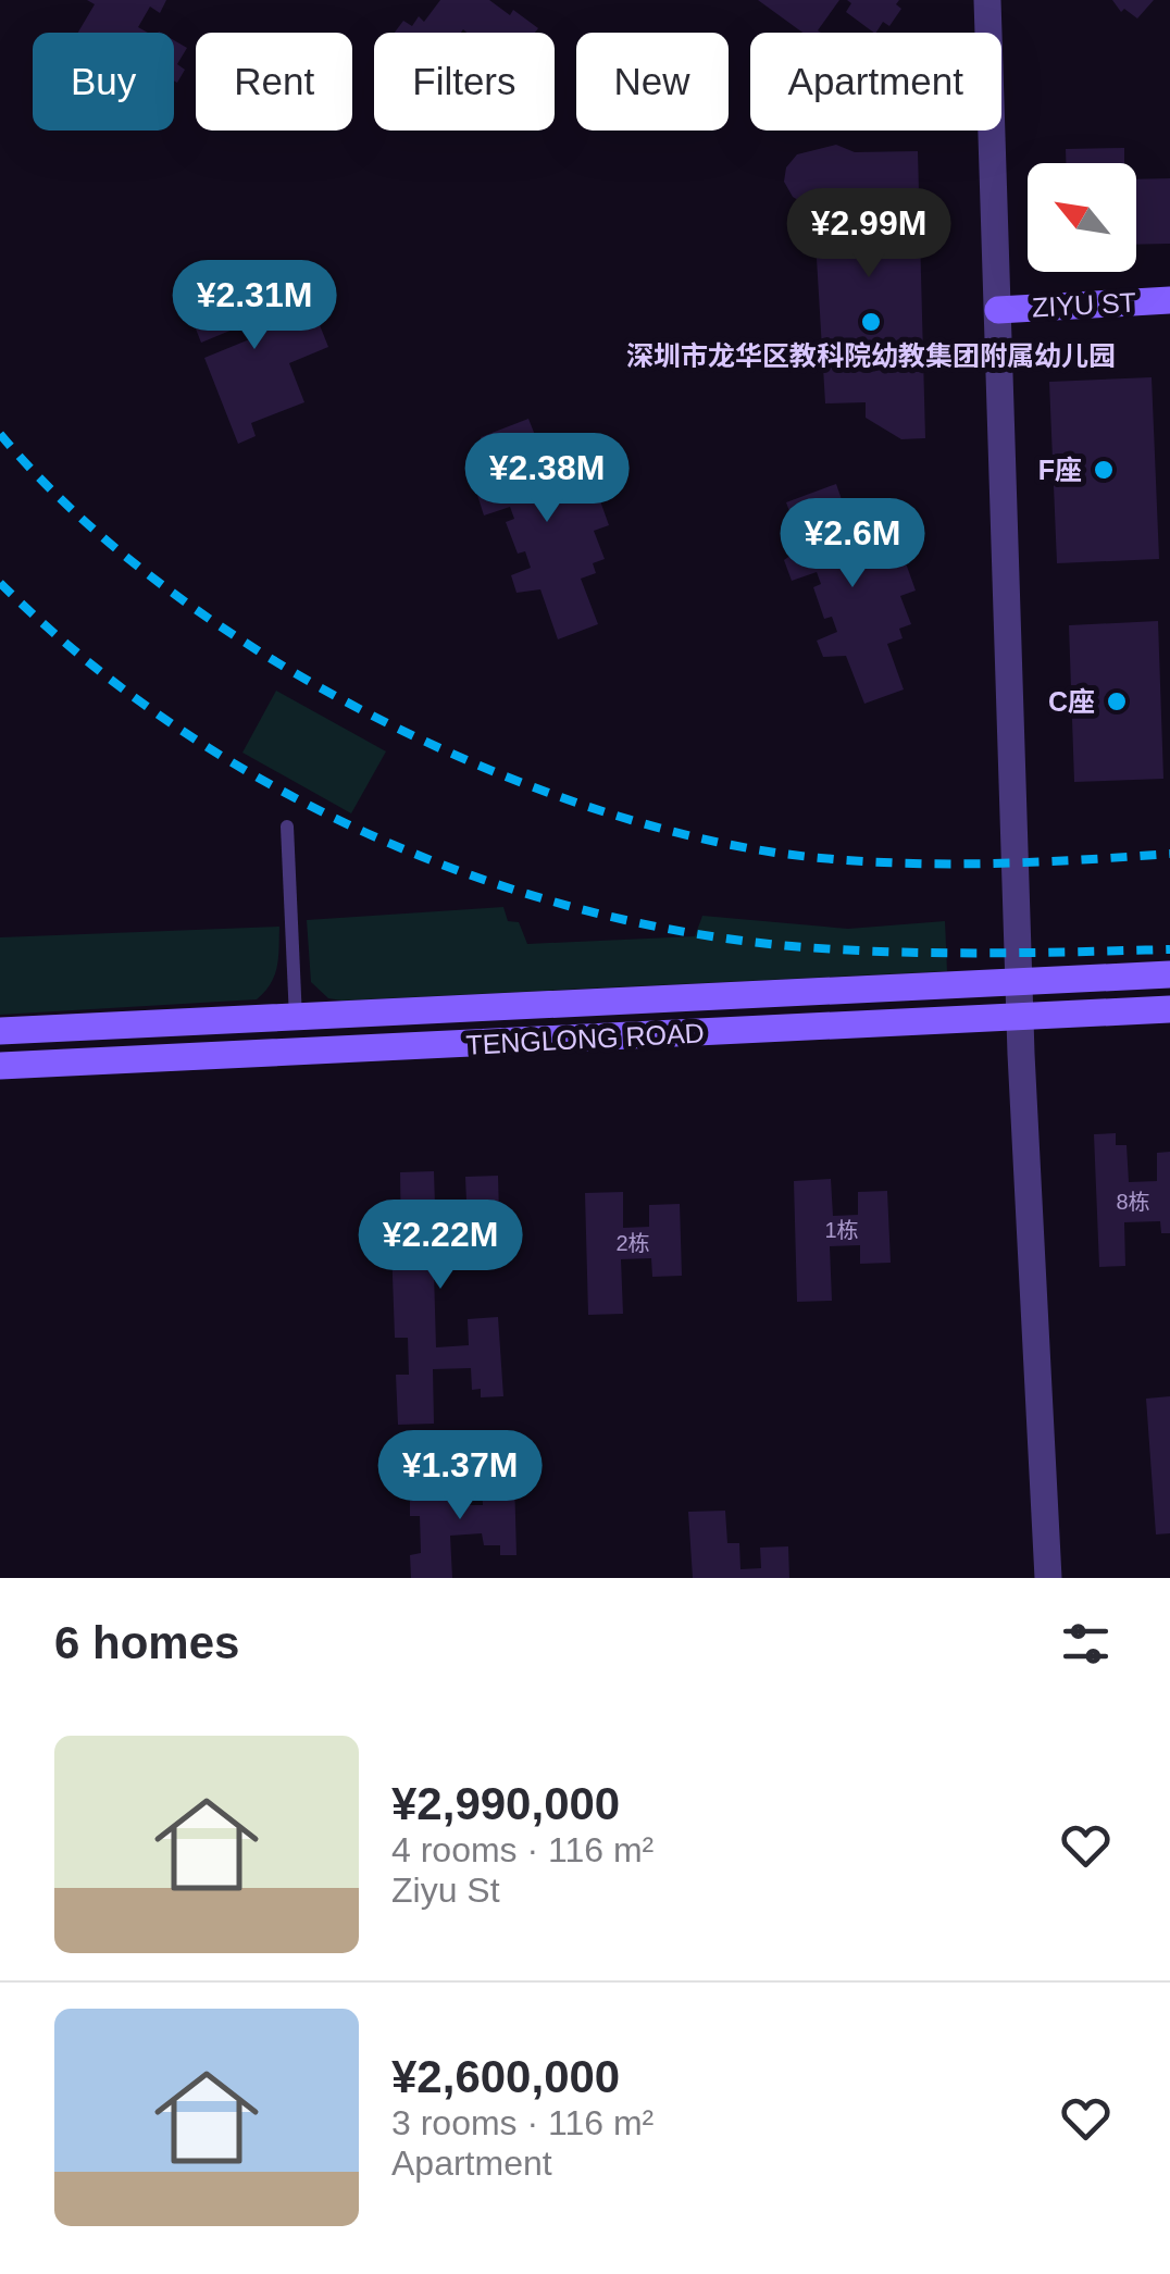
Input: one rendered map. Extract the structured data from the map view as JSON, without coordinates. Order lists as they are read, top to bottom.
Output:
{
  "streets": {
    "main road": ["ZIYU ST", "TENGLONG ROAD"]
  },
  "places": ["深圳市龙华区教科院幼教集团附属幼儿园", "F座", "C座"],
  "house_numbers": ["8栋", "1栋", "2栋"],
  "north": "top left",
  "page": {
    "chip": [
      "Buy",
      "Rent",
      "Filters",
      "New",
      "Apartment"
    ],
    "price": [
      "¥2.99M",
      "¥2.31M",
      "¥2.38M",
      "¥2.6M",
      "¥2.22M",
      "¥1.37M"
    ],
    "heading": "6 homes",
    "list": [
      {
        "name": "¥2,990,000",
        "note": "4 rooms · 116 m² · Ziyu St"
      },
      {
        "name": "¥2,600,000",
        "note": "3 rooms · 116 m² · Apartment"
      }
    ]
  }
}
